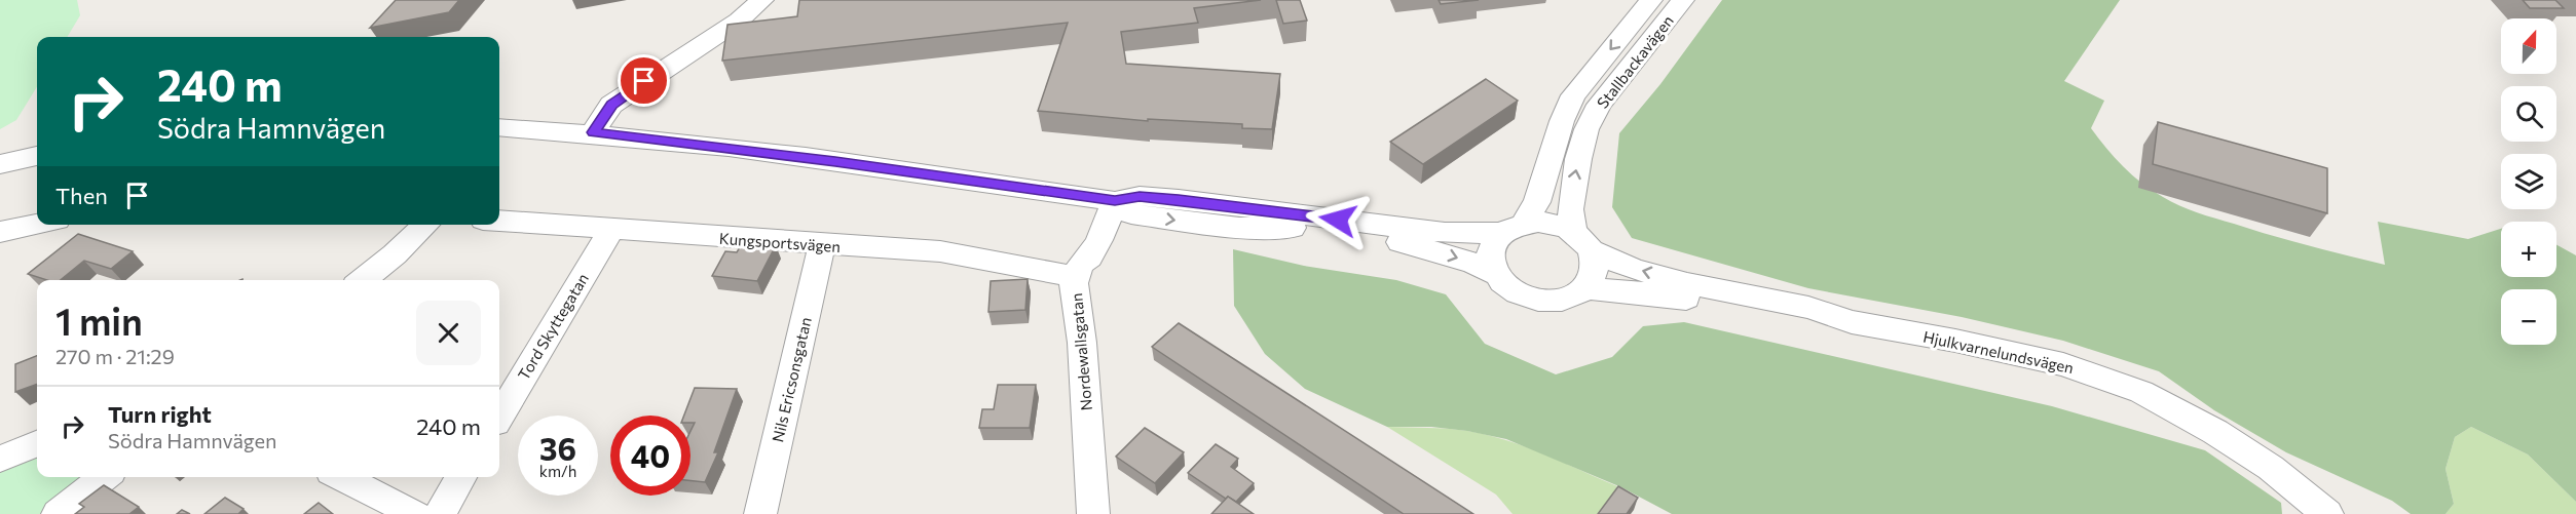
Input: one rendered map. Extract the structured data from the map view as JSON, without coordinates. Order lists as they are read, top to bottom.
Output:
{
  "streets": {
    "street": [
      "Stallbackavägen",
      "Kungsportsvägen",
      "Tord Skyttegatan",
      "Nordewallsgatan",
      "Hjulkvarnelundsvägen",
      "Nils Ericsonsgatan"
    ]
  },
  "crossings": [
    ["Stallbackavägen", "Hjulkvarnelundsvägen"],
    ["Kungsportsvägen", "Tord Skyttegatan"],
    ["Kungsportsvägen", "Nordewallsgatan"],
    ["Kungsportsvägen", "Nils Ericsonsgatan"]
  ],
  "north": "top",
  "page": {
    "map_buttons": ["+", "−"],
    "turn": ["240 m", "Södra Hamnvägen"],
    "then": "Then",
    "heading": ["1 min", "270 m · 21:29"],
    "list": [
      {
        "name": "Turn right",
        "note": "Södra Hamnvägen",
        "value": "240 m"
      }
    ],
    "speed": "36 km/h",
    "limit": "40"
  }
}
